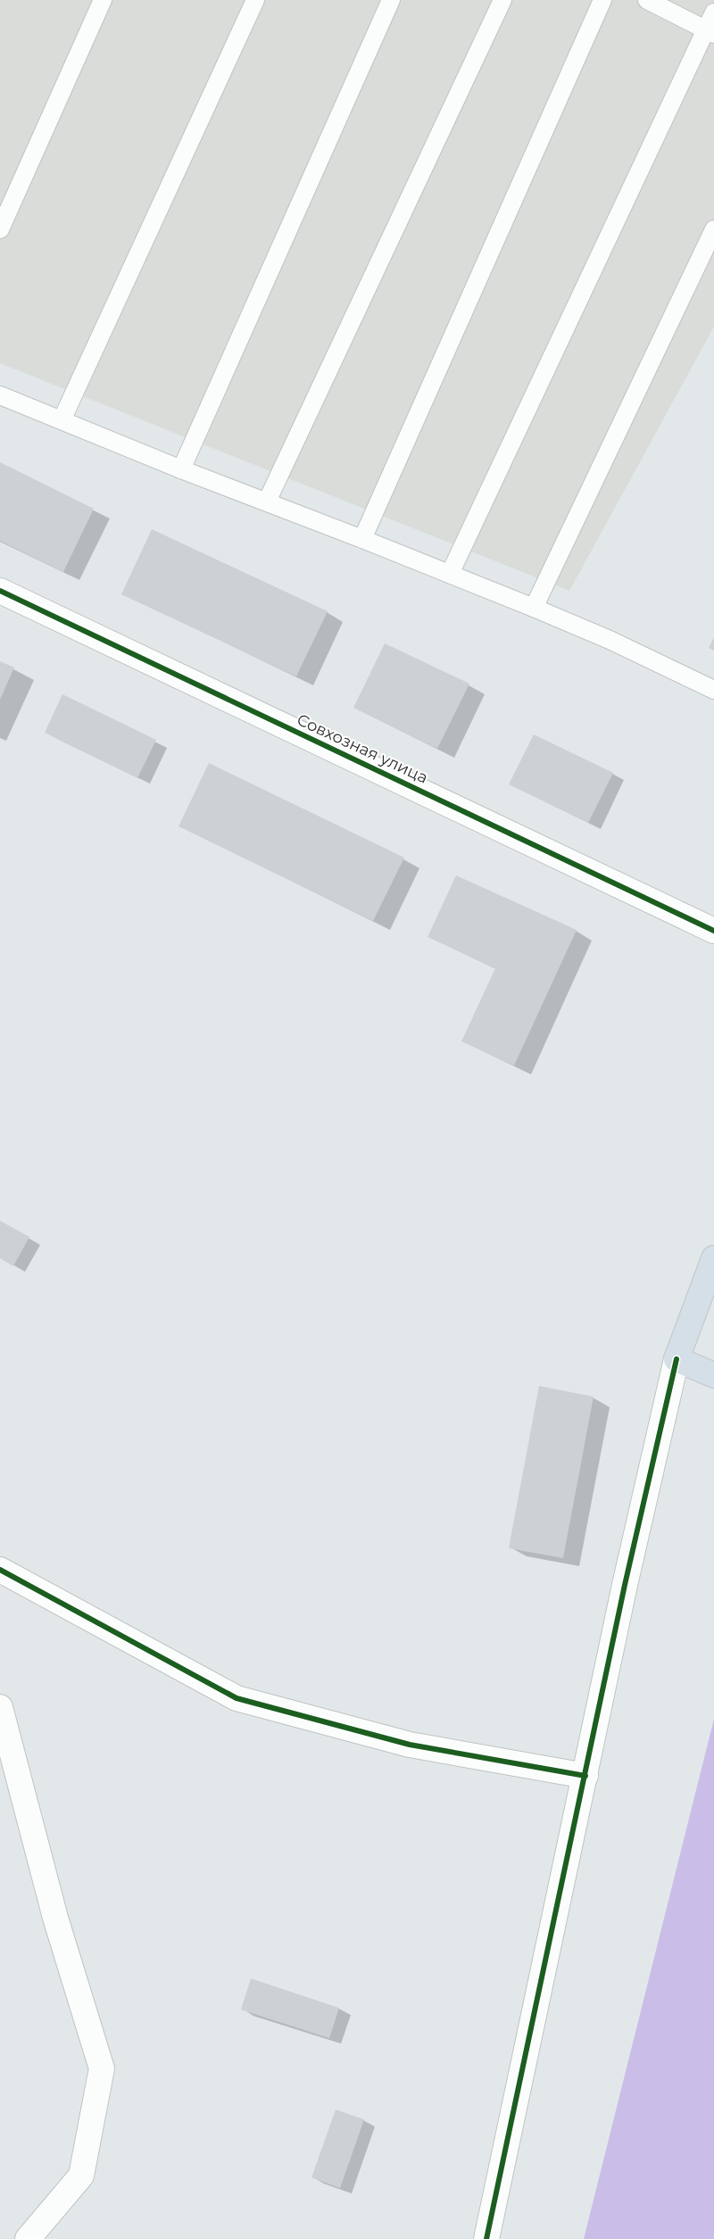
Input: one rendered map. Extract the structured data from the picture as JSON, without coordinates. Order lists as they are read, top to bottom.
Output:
{
  "streets": {
    "street": ["Совхозная улица"]
  }
}
